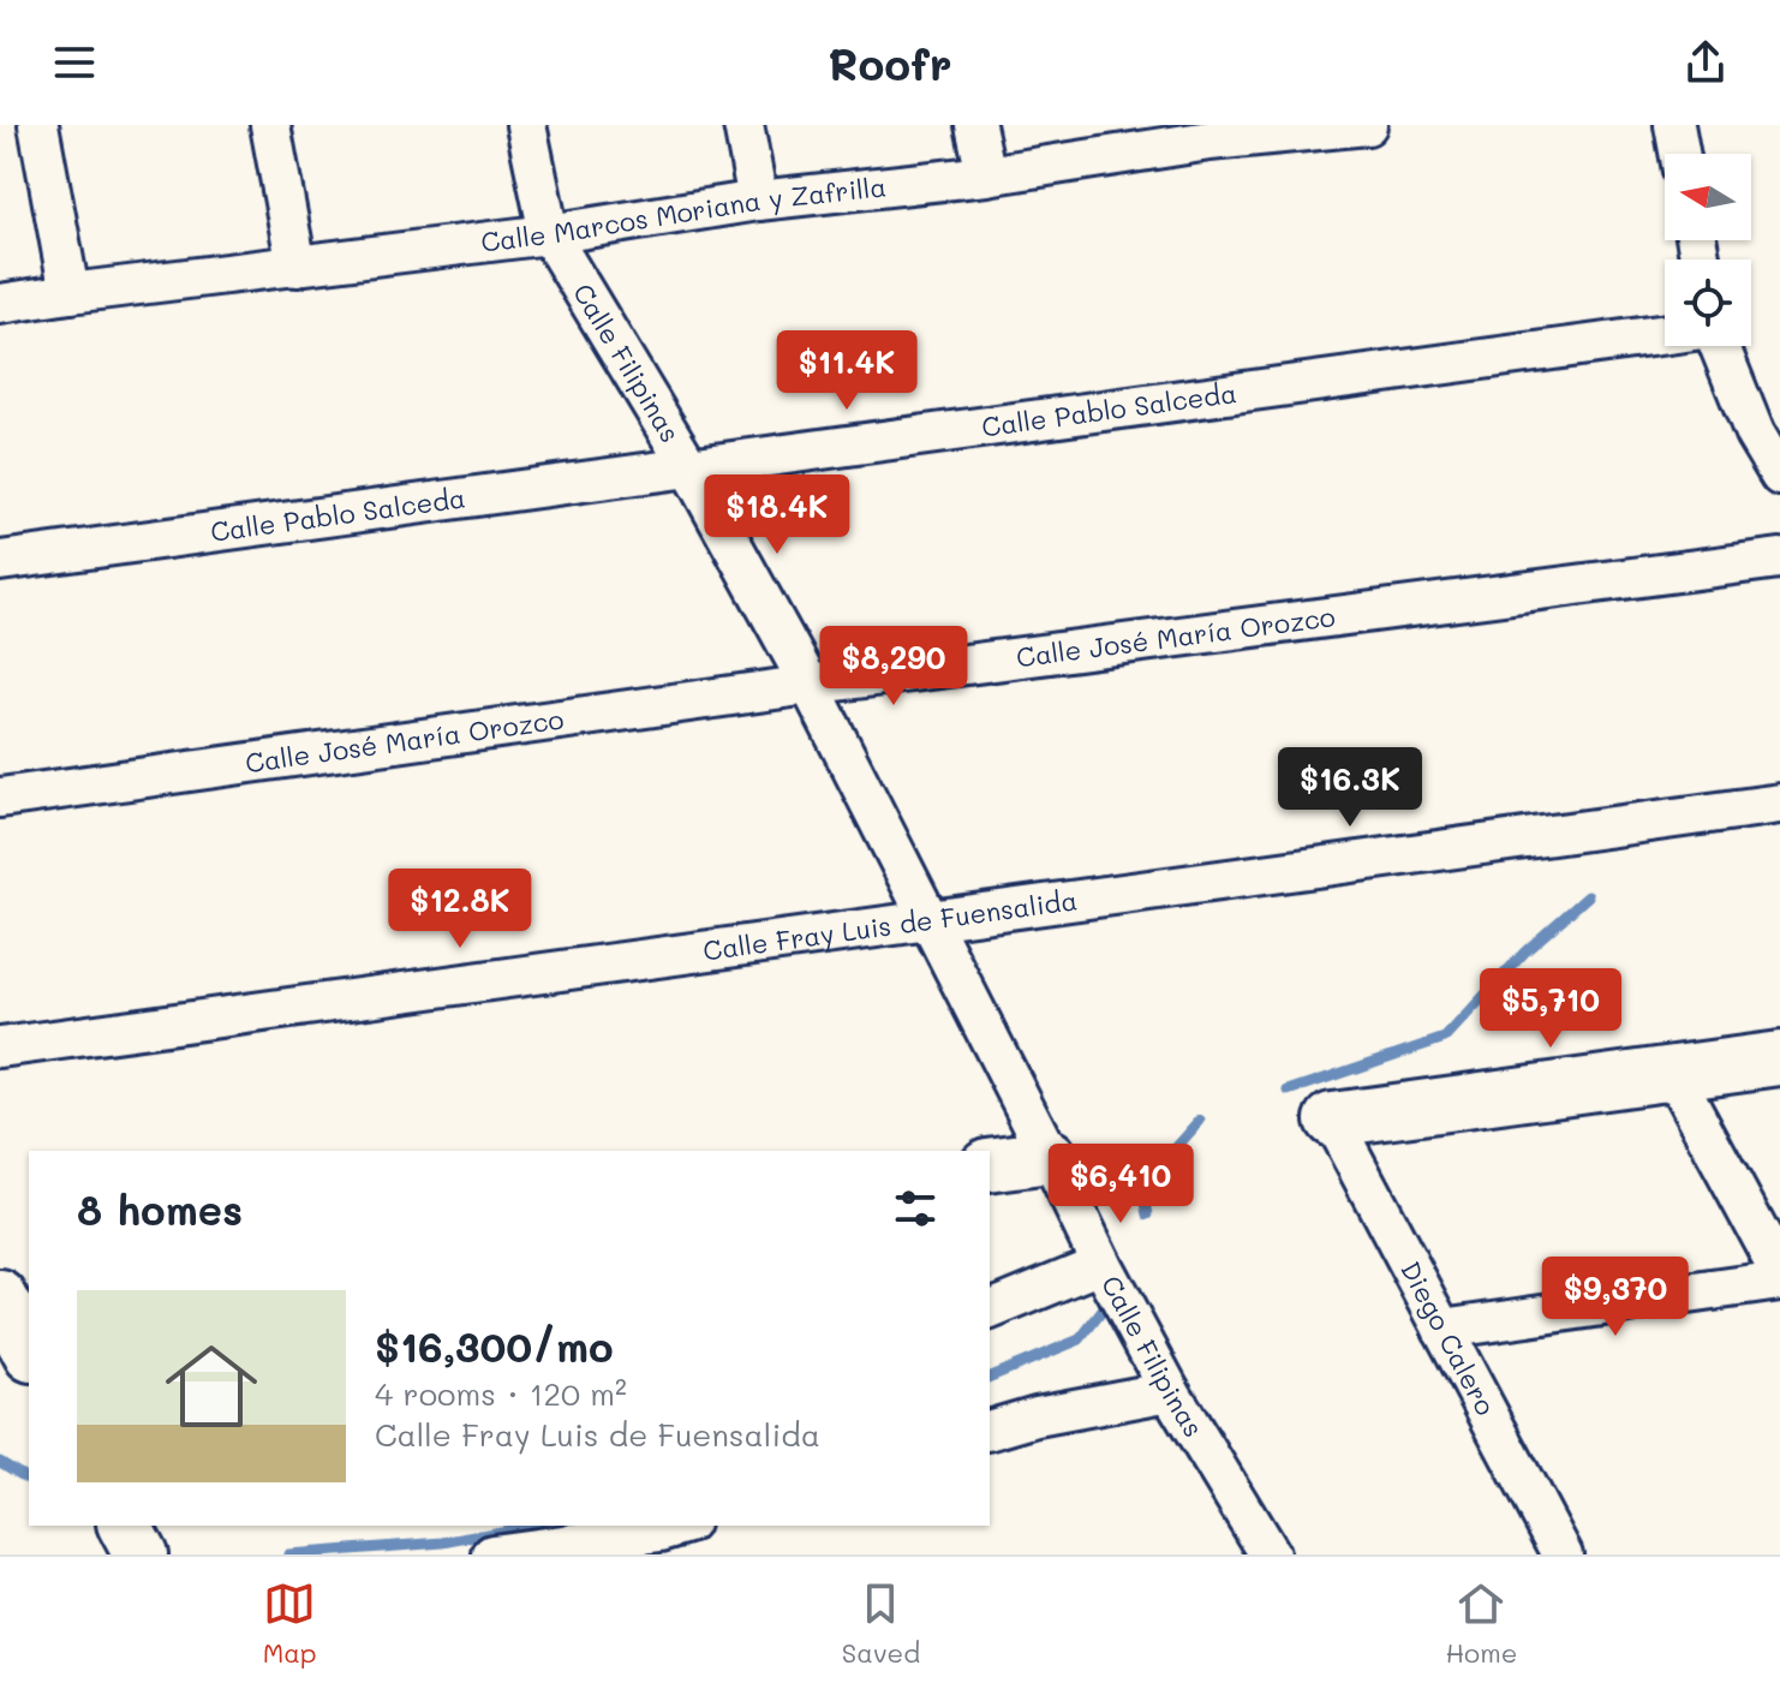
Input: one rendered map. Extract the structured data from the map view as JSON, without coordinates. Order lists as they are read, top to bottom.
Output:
{
  "streets": {
    "street": [
      "Calle Marcos Moriana y Zafrilla",
      "Calle Filipinas",
      "Calle Pablo Salceda",
      "Calle José María Orozco",
      "Calle Fray Luis de Fuensalida",
      "Diego Calero"
    ]
  },
  "crossings": [
    ["Calle Marcos Moriana y Zafrilla", "Calle Filipinas"],
    ["Calle Filipinas", "Calle Pablo Salceda"],
    ["Calle Filipinas", "Calle José María Orozco"],
    ["Calle Filipinas", "Calle Fray Luis de Fuensalida"]
  ],
  "north": "left",
  "page": {
    "header": "Roofr",
    "price": [
      "$11.4K",
      "$18.4K",
      "$8,290",
      "$16.3K",
      "$12.8K",
      "$5,710",
      "$6,410",
      "$9,370"
    ],
    "heading": "8 homes",
    "list": [
      {
        "name": "$16,300/mo",
        "note": "4 rooms · 120 m² · Calle Fray Luis de Fuensalida"
      }
    ],
    "tabs": ["Map", "Saved", "Home"]
  }
}
